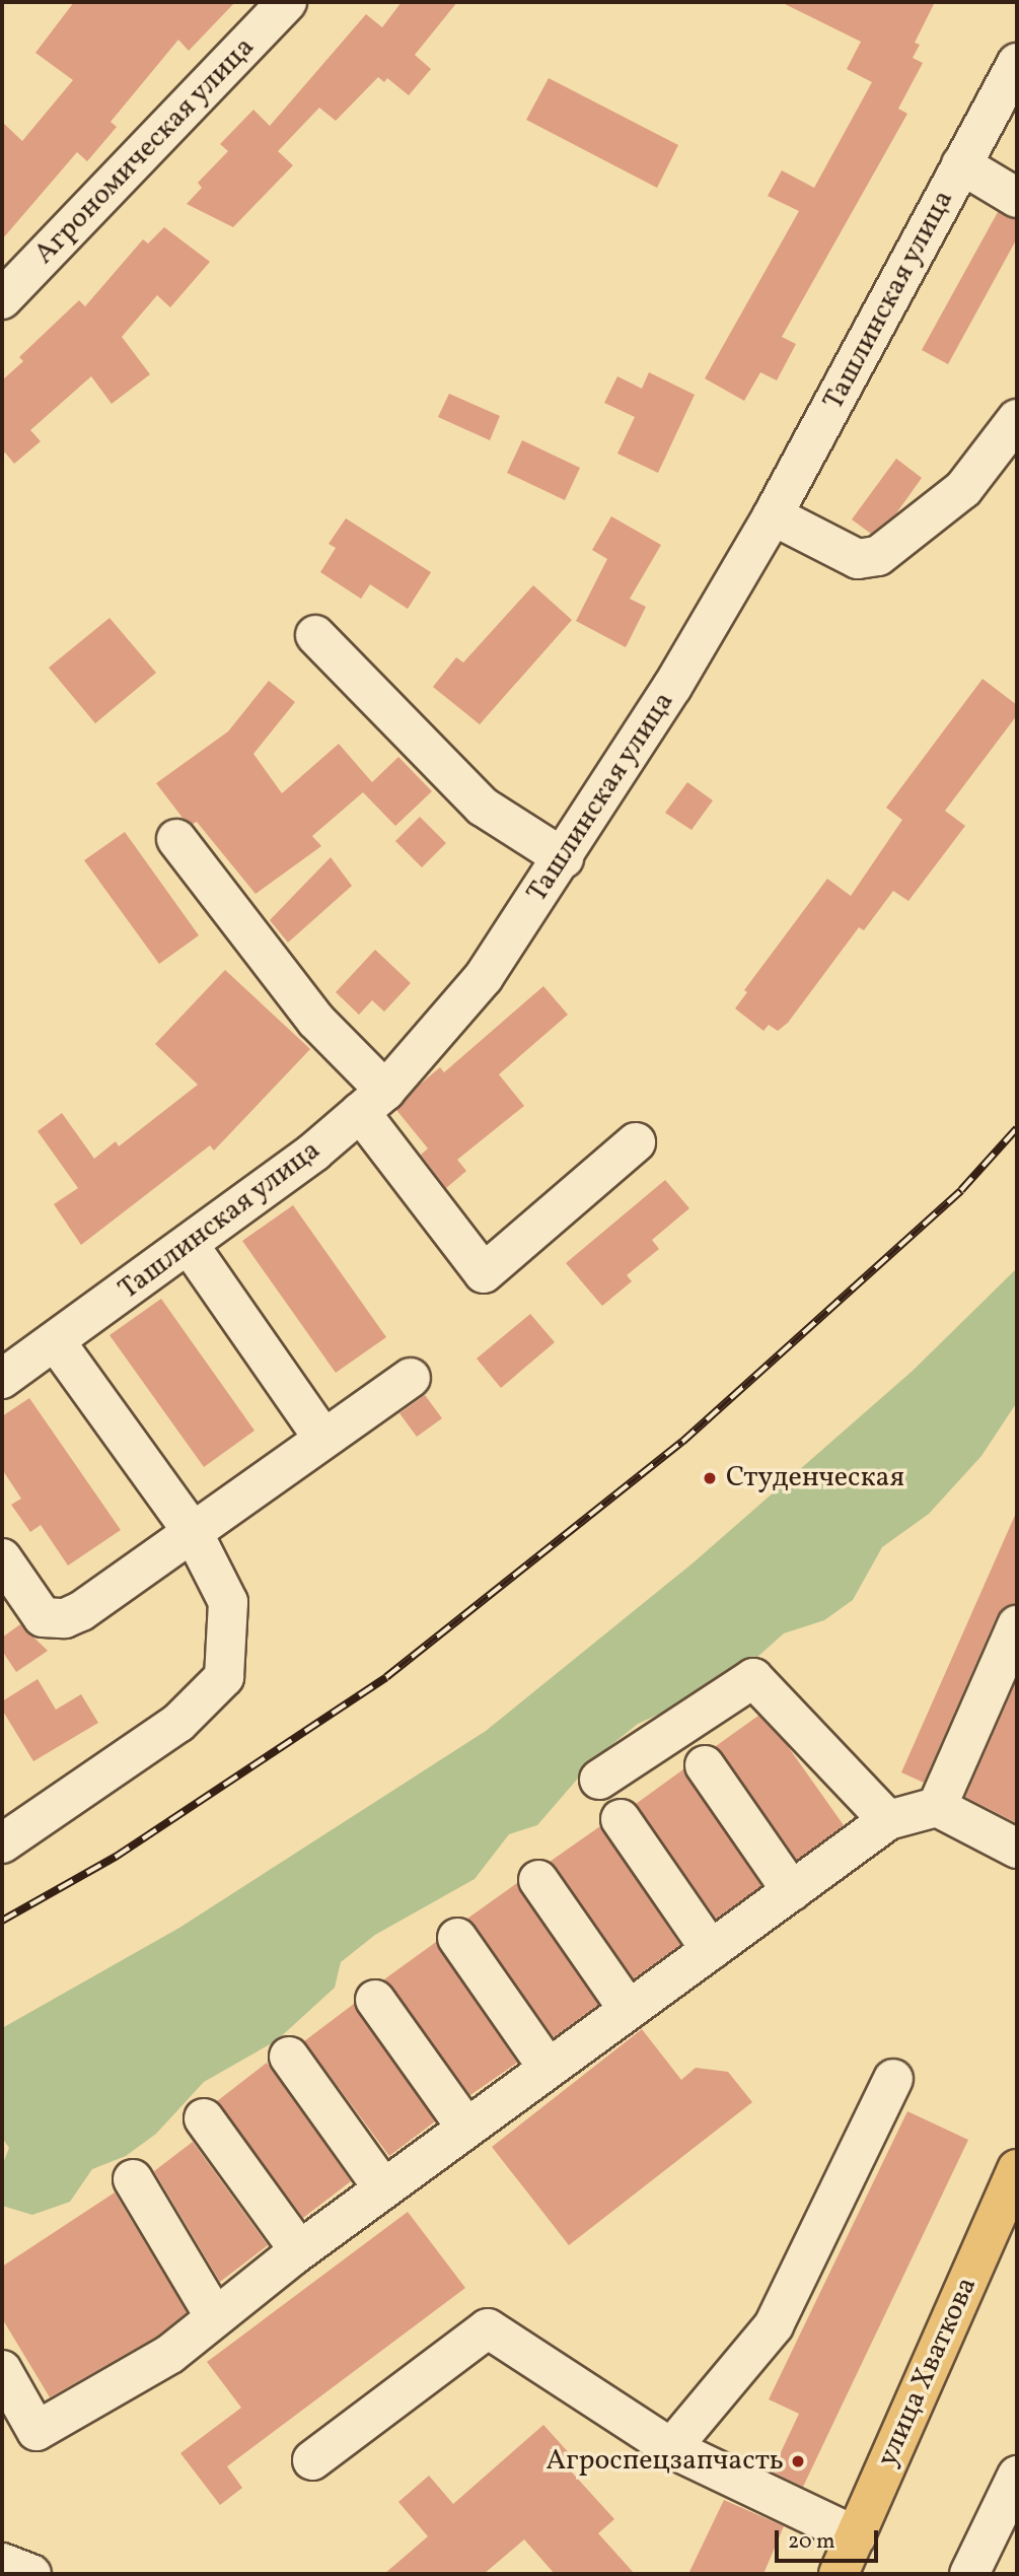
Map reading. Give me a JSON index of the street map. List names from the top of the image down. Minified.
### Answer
{"streets":{"main road":["улица Хваткова"],"street":["Агрономическая улица","Ташлинская улица"]},"places":["Студенческая","Агроспецзапчасть"],"scale_bar":"20 m"}
